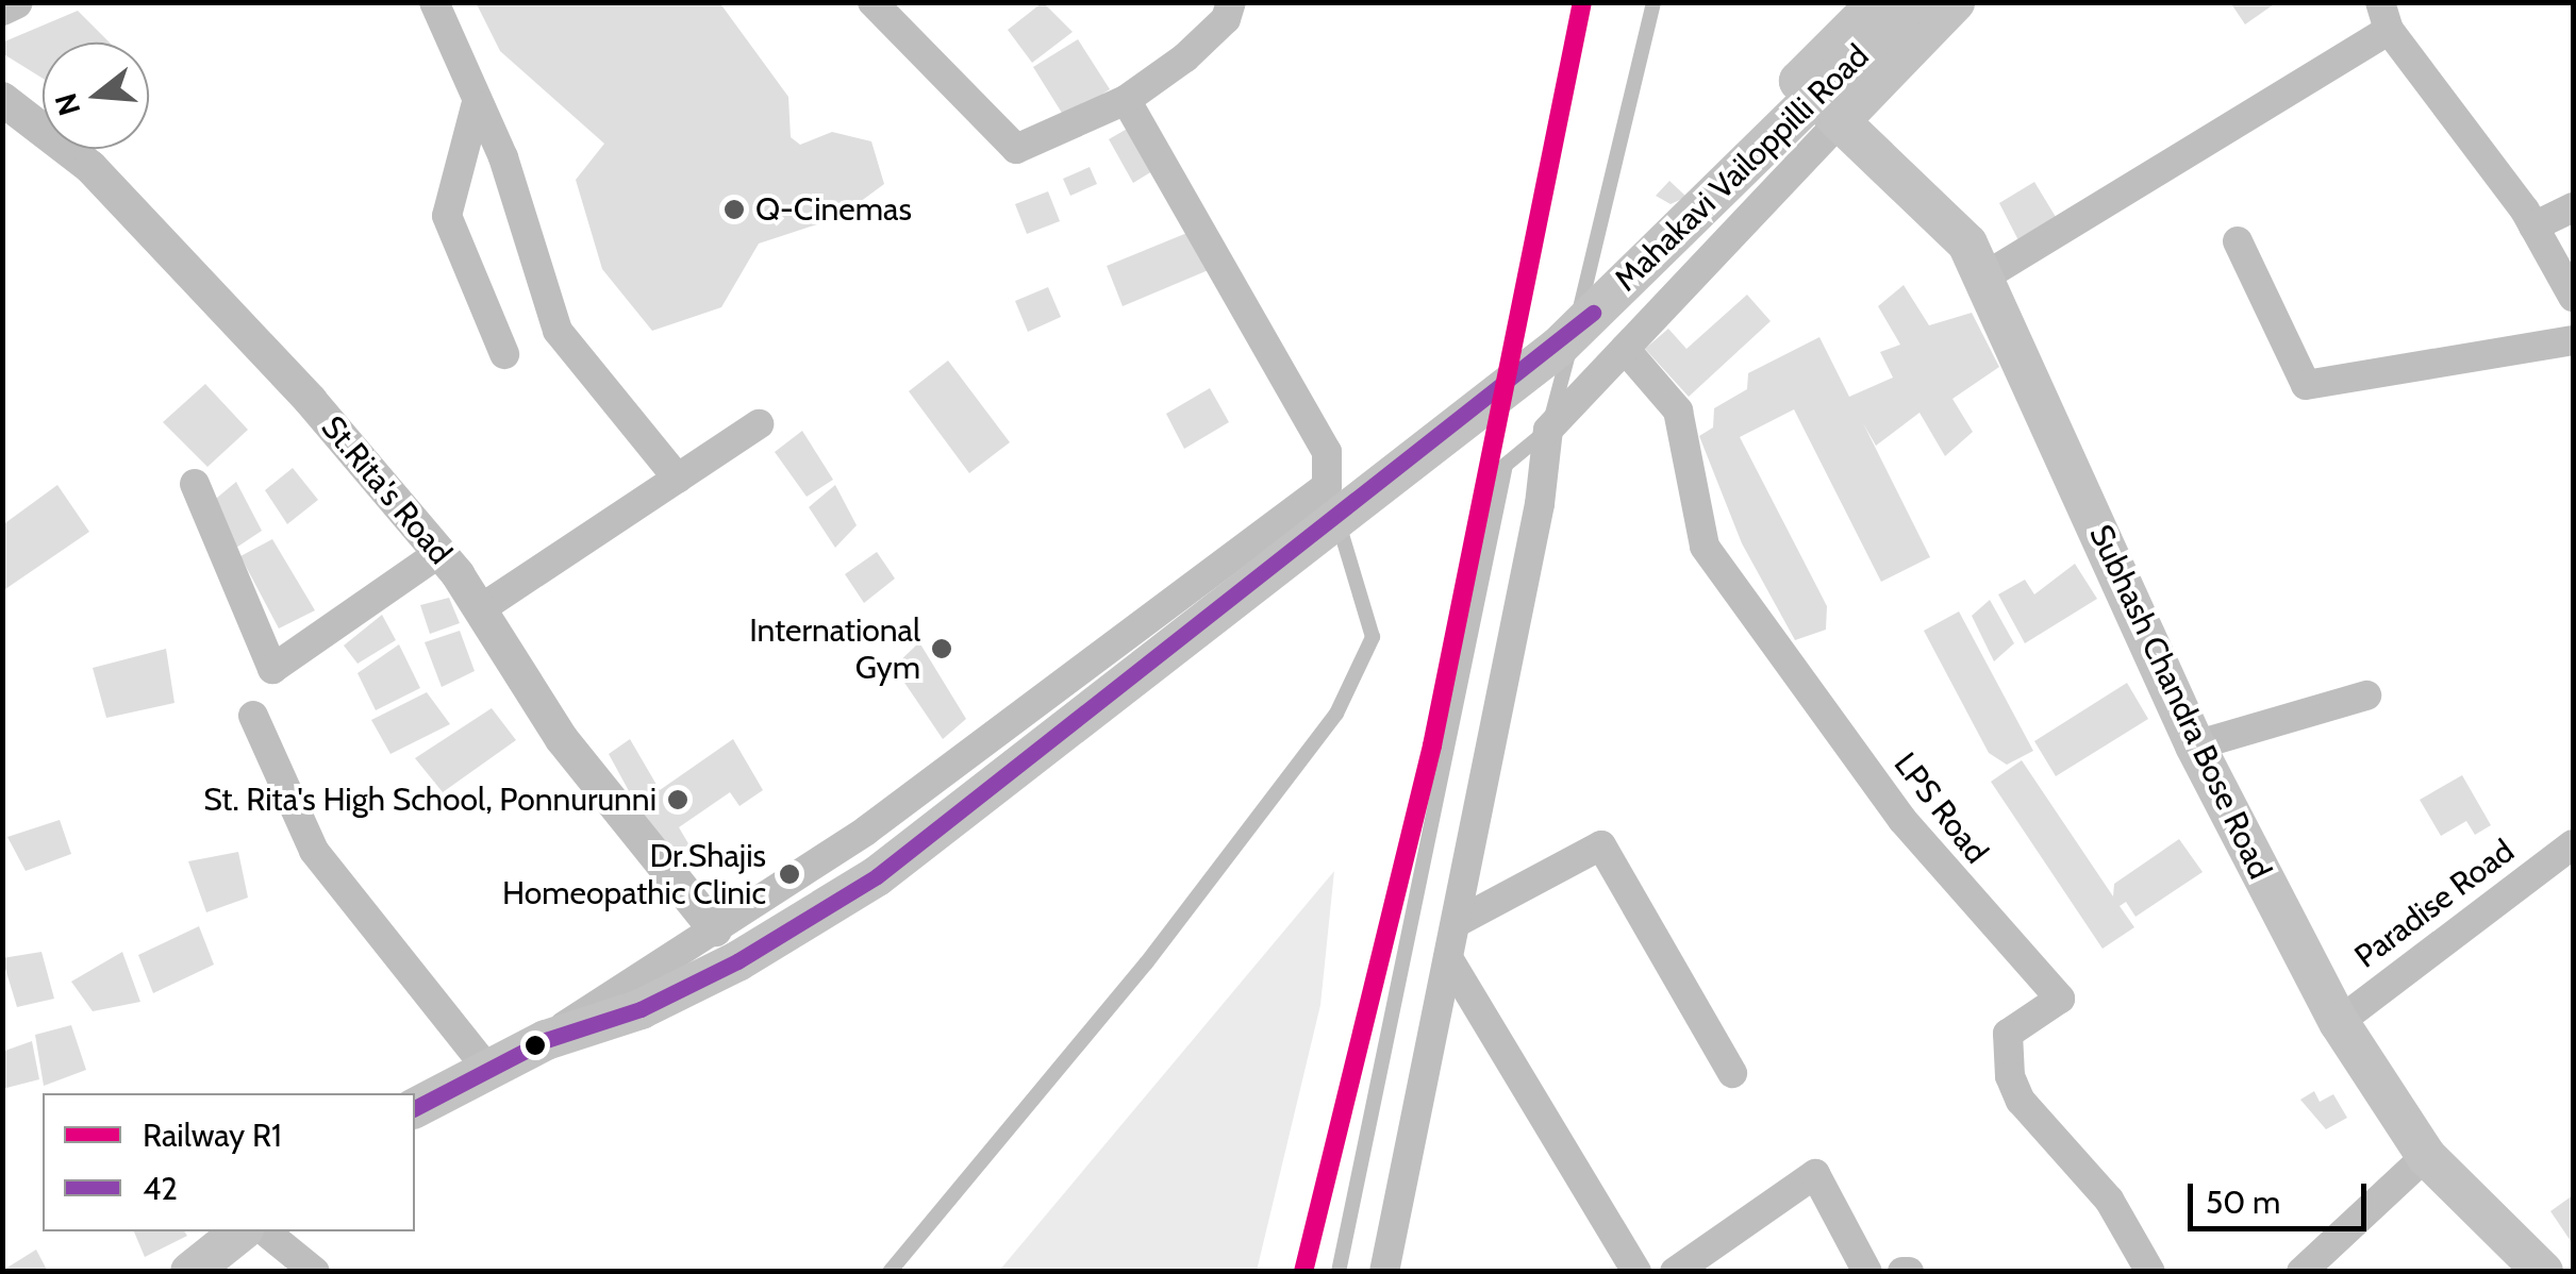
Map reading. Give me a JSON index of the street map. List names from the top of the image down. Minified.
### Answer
{"streets":{"main road":["Mahakavi Vailoppilli Road","Subhash Chandra Bose Road"],"street":["St.Rita's Road","LPS Road","Paradise Road"]},"crossings":[["Subhash Chandra Bose Road","Paradise Road"]],"places":["Q-Cinemas","International Gym","St. Rita's High School, Ponnurunni","Dr.Shajis Homeopathic Clinic"],"lines":["rail line R1","transit line 42"],"legend":["Railway R1","42"],"scale_bar":"50 m","north":"left"}
